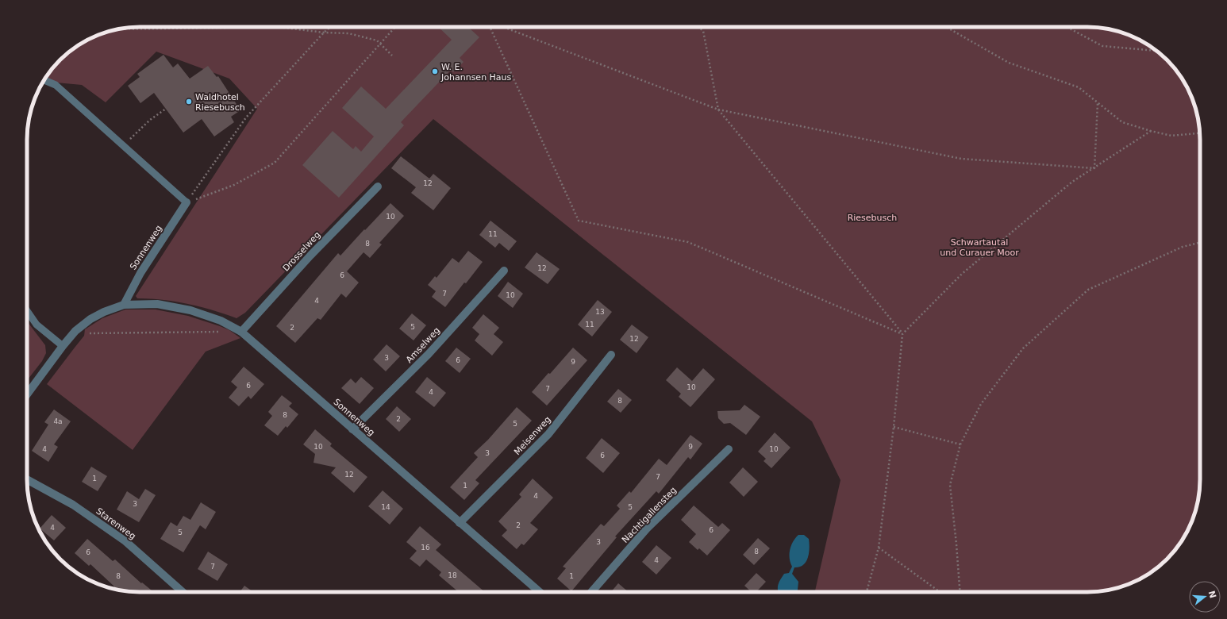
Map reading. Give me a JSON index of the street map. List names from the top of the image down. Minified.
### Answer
{"streets":{"street":["Sonnenweg","Drosselweg","Amselweg","Meisenweg","Nachtigallensteg","Starenweg"]},"crossings":[["Sonnenweg","Drosselweg"],["Sonnenweg","Amselweg"],["Sonnenweg","Meisenweg"]],"parks":["Riesebusch","Schwartautal und Curauer Moor"],"places":["W. E. Johannsen Haus","Waldhotel Riesebusch"],"house_numbers":["12","10","11","8","12","6","7","10","4","13","11","5","2","12","3","6","9","6","10","7","4","8","8","2","4a","5","10","9","4","10","3","6","12","7","1","1","4","3","14","5","2","4","6","5","3","16","8","6","4","7","18","8","1"],"north":"right"}
